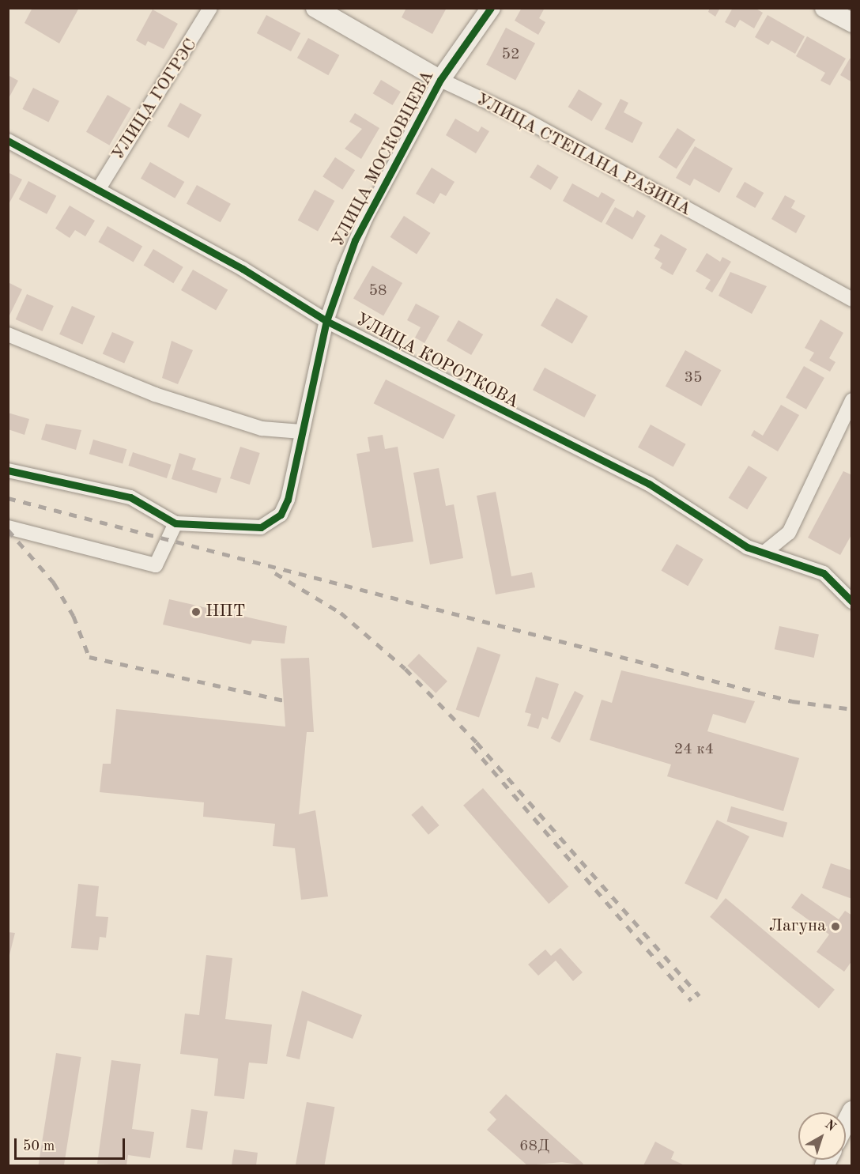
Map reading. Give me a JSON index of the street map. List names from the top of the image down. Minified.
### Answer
{"streets":{"street":["УЛИЦА ГОГРЭС","УЛИЦА СТЕПАНА РАЗИНА","УЛИЦА МОСКОВЦЕВА","УЛИЦА КОРОТКОВА"]},"crossings":[["УЛИЦА ГОГРЭС","УЛИЦА КОРОТКОВА"],["УЛИЦА СТЕПАНА РАЗИНА","УЛИЦА МОСКОВЦЕВА"],["УЛИЦА МОСКОВЦЕВА","УЛИЦА КОРОТКОВА"]],"places":["НПТ","Лагуна"],"house_numbers":["52","58","35","24 к4","68Д"],"scale_bar":"50 m","north":"top right"}
